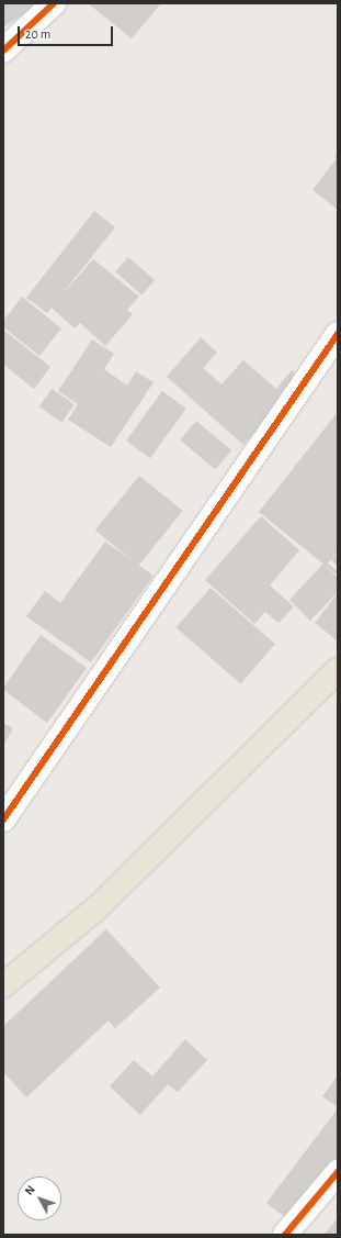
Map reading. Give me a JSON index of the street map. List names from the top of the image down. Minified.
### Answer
{"scale_bar":"20 m","north":"top left"}
